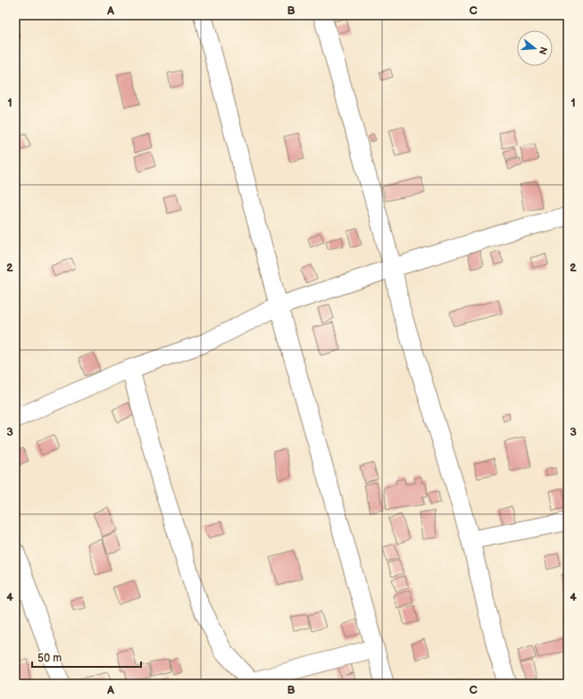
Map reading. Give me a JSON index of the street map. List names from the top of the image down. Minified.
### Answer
{"scale_bar":"50 m","north":"right","grid":{"columns":["A","B","C"],"rows":["1","2","3","4"]}}
